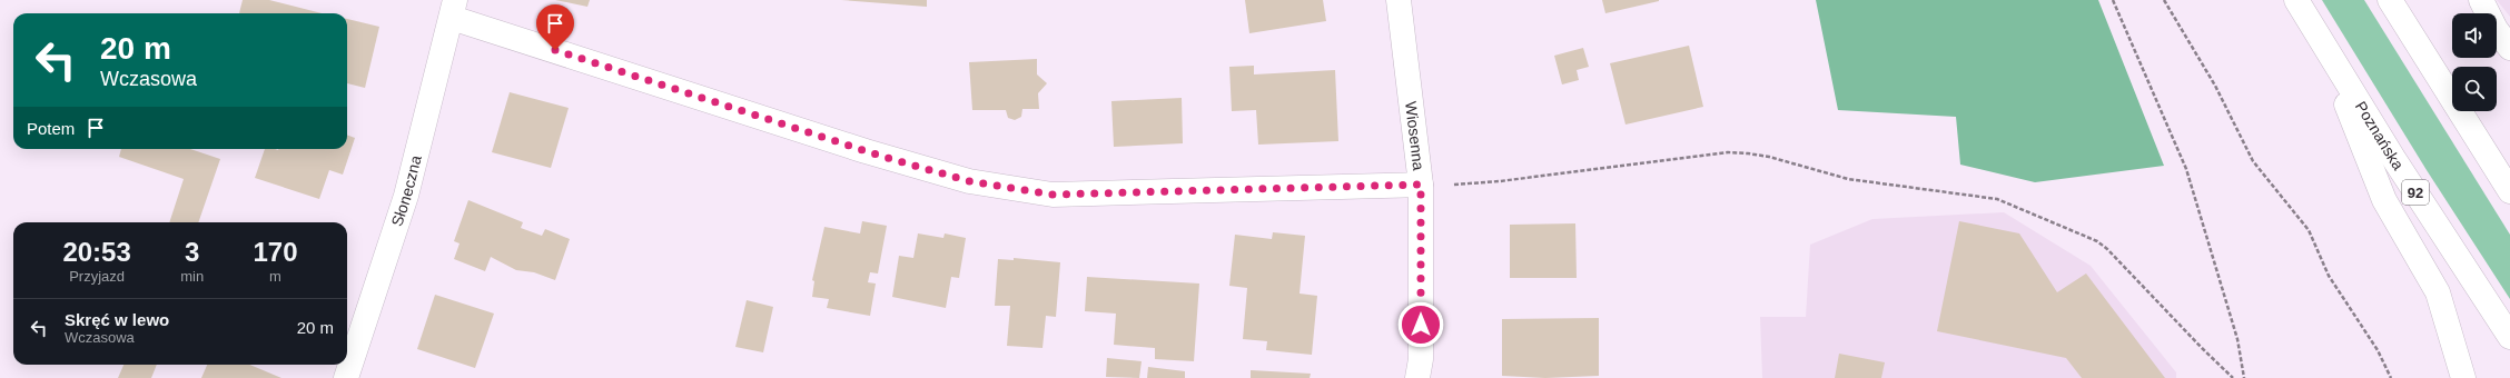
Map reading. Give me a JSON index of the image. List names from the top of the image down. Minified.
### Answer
{"streets":{"street":["Wiosenna","Poznańska","Słoneczna","92"]},"page":{"turn":["20 m","Wczasowa"],"then":"Potem","eta":["20:53","Przyjazd","3","min","170","m"],"list":[{"name":"Skręć w lewo","note":"Wczasowa","value":"20 m"}]}}
